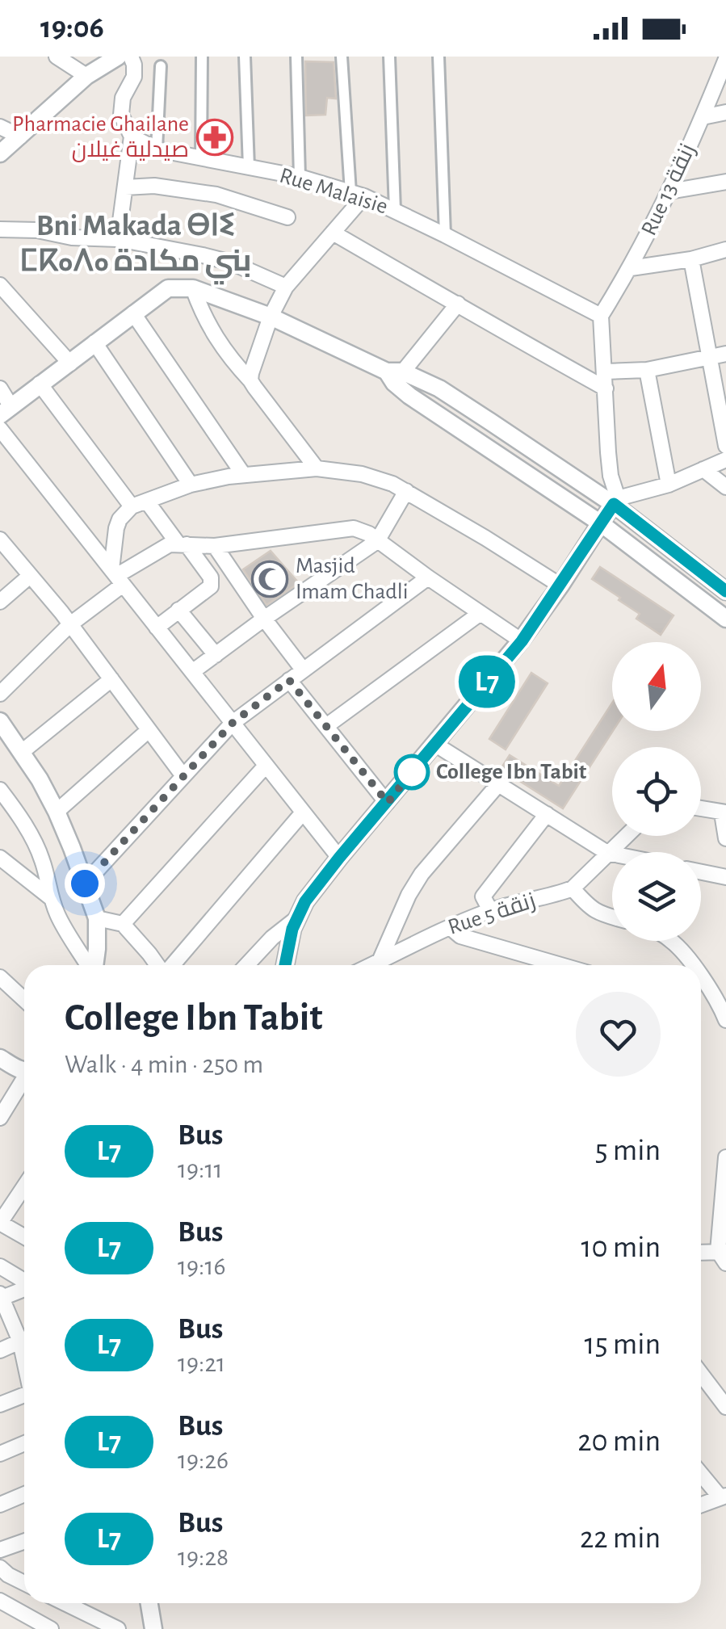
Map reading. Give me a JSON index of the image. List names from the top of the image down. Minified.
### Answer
{"streets":{"street":["Rue 13 زنقة","Rue Malaisie","Rue 5 زنقة"]},"crossings":[["Rue 13 زنقة","Rue Malaisie"]],"districts":["Bni Makada ⴱⵏⵉ ⵎⴽⴰⴷⴰ بني مكادة"],"places":{"pharmacy":["Pharmacie Ghailane صيدلية غيلان"],"mosque":["Masjid Imam Chadli"],"other":["College Ibn Tabit"]},"lines":["bus line L7"],"north":"top","page":{"status":"19:06","on_map":"L7","heading":["College Ibn Tabit","Walk · 4 min · 250 m"],"list":[{"mark":"L7","name":"Bus","note":"19:11","value":"5 min"},{"mark":"L7","name":"Bus","note":"19:16","value":"10 min"},{"mark":"L7","name":"Bus","note":"19:21","value":"15 min"},{"mark":"L7","name":"Bus","note":"19:26","value":"20 min"},{"mark":"L7","name":"Bus","note":"19:28","value":"22 min"}]}}
